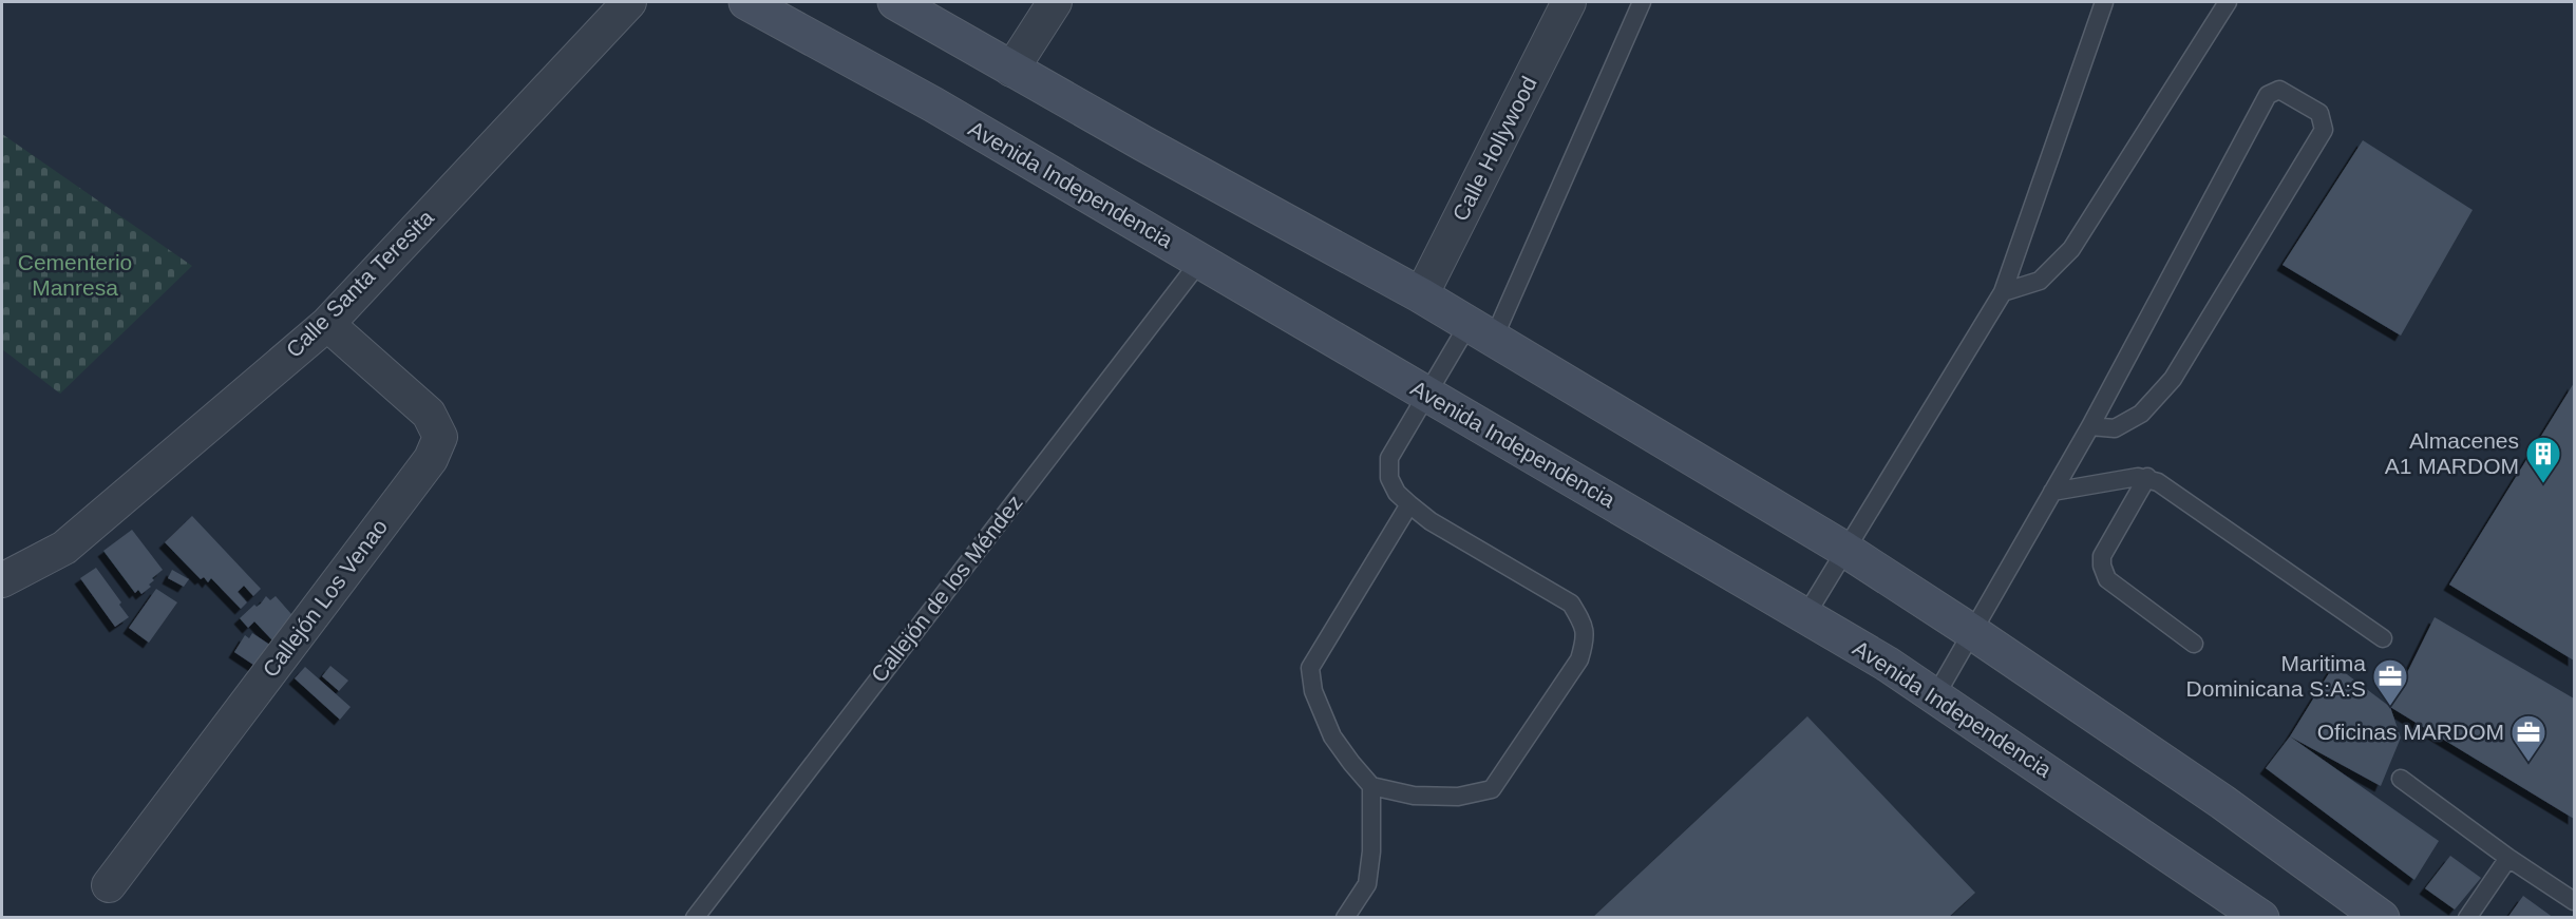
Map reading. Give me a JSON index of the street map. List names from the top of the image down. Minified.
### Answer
{"streets":{"street":["Calle Hollywood","Avenida Independencia","Calle Santa Teresita","Callejón Los Venao"],"lane":["Callejón de los Méndez"]},"crossings":[["Avenida Independencia","Callejón de los Méndez"],["Calle Santa Teresita","Callejón Los Venao"]],"parks":["Cementerio Manresa"],"places":{"building":["Almacenes A1 MARDOM"],"office":["Maritima Dominicana S:A:S","Oficinas MARDOM"]}}
